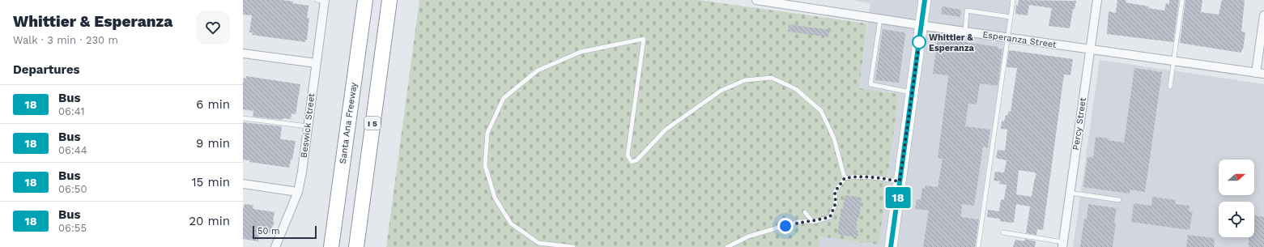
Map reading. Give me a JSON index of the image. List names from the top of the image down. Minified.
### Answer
{"streets":{"highway":["Santa Ana Freeway","I 5"],"street":["Esperanza Street","Percy Street","Beswick Street"]},"crossings":[["Esperanza Street","Percy Street"]],"places":["Whittier & Esperanza"],"lines":["bus line 18"],"scale_bar":"50 m","north":"right","page":{"heading":[["Whittier & Esperanza","Walk · 3 min · 230 m"],"Departures"],"on_map":"18","list":[{"mark":"18","name":"Bus","note":"06:41","value":"6 min"},{"mark":"18","name":"Bus","note":"06:44","value":"9 min"},{"mark":"18","name":"Bus","note":"06:50","value":"15 min"},{"mark":"18","name":"Bus","note":"06:55","value":"20 min"}],"scale":"50 m"}}
